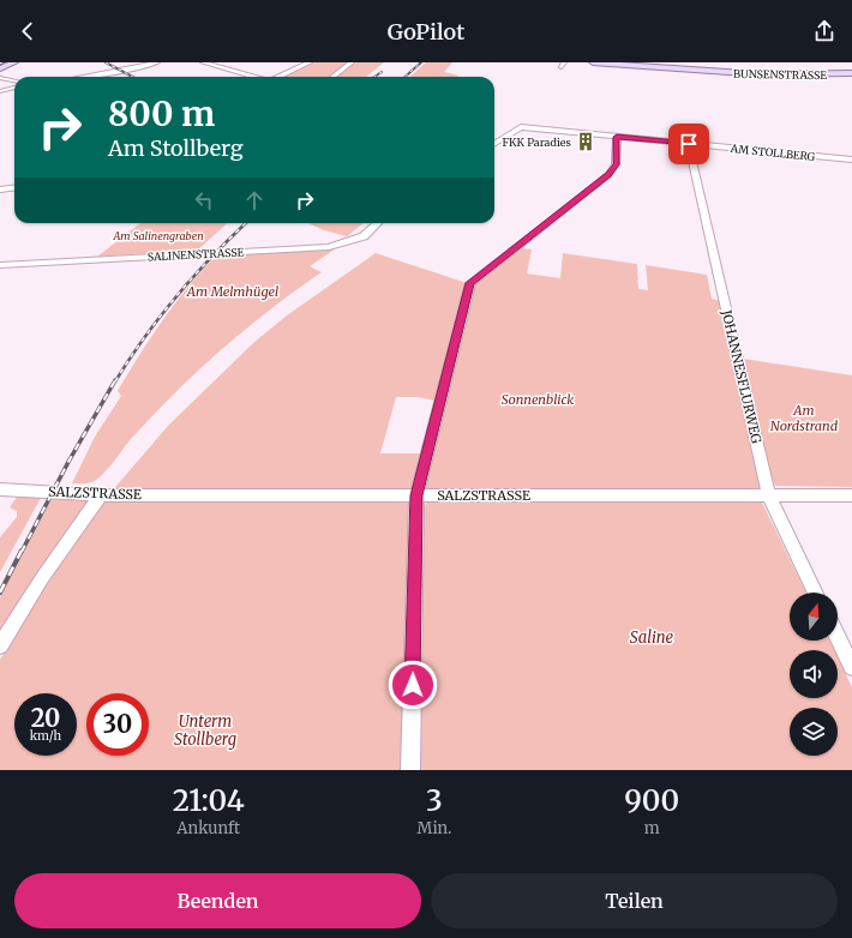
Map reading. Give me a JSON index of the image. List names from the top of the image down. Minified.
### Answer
{"streets":{"main road":["BUNSENSTRASSE"],"street":["AM STOLLBERG","SALINENSTRASSE","JOHANNESFLURWEG","SALZSTRASSE"]},"crossings":[["AM STOLLBERG","JOHANNESFLURWEG"],["JOHANNESFLURWEG","SALZSTRASSE"]],"parks":["Am Salinengraben","Am Melmhügel","Sonnenblick","Am Nordstrand","Saline","Unterm Stollberg"],"places":{"building":["FKK Paradies"]},"north":"top","page":{"header":"GoPilot","turn":["800 m","Am Stollberg"],"speed":"20 km/h","limit":"30","eta":["21:04","Ankunft","3","Min.","900","m"],"buttons":["Beenden","Teilen"]}}
